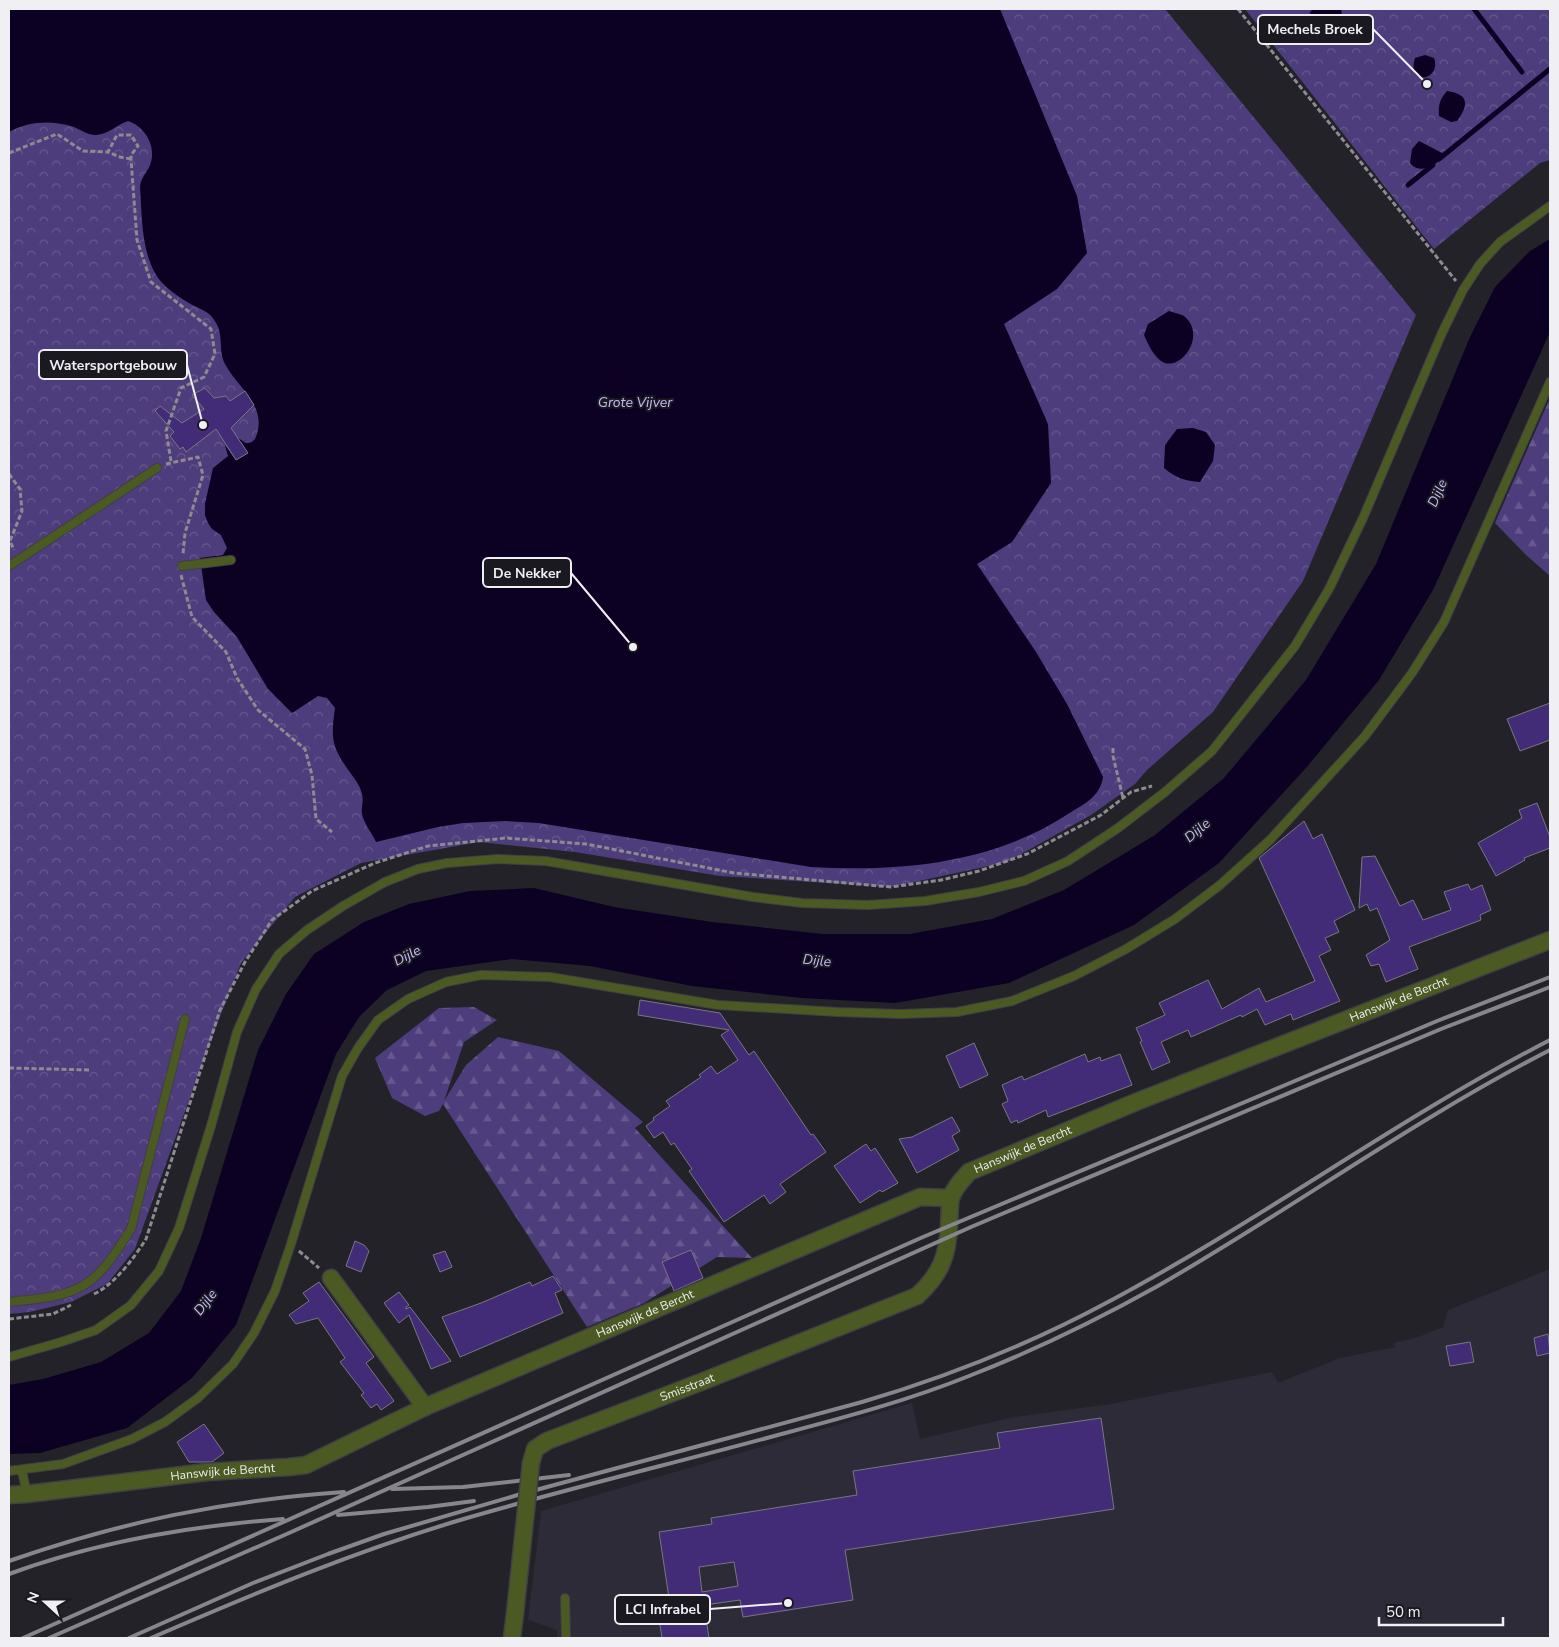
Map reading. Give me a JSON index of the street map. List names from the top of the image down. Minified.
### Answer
{"streets":{"street":["Hanswijk de Bercht","Smisstraat"]},"crossings":[["Hanswijk de Bercht","Smisstraat"]],"water":["Grote Vijver","Dijle"],"places":["Mechels Broek","Watersportgebouw","De Nekker","LCI Infrabel"],"scale_bar":"50 m","north":"left"}
